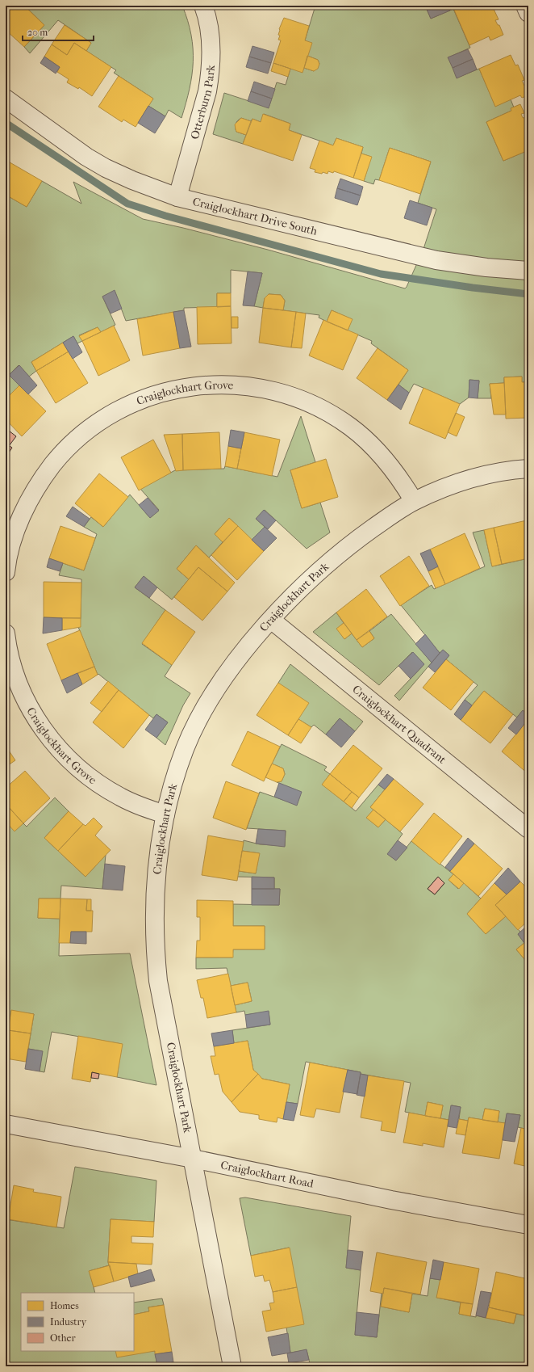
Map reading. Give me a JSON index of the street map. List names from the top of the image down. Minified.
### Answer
{"streets":{"street":["Otterburn Park","Craiglockhart Drive South","Craiglockhart Grove","Craiglockhart Park","Craiglockhart Quadrant","Craiglockhart Road"]},"crossings":[["Otterburn Park","Craiglockhart Drive South"],["Craiglockhart Grove","Craiglockhart Park"],["Craiglockhart Park","Craiglockhart Quadrant"],["Craiglockhart Park","Craiglockhart Road"]],"legend":["Homes","Industry","Other"],"scale_bar":"20 m"}
